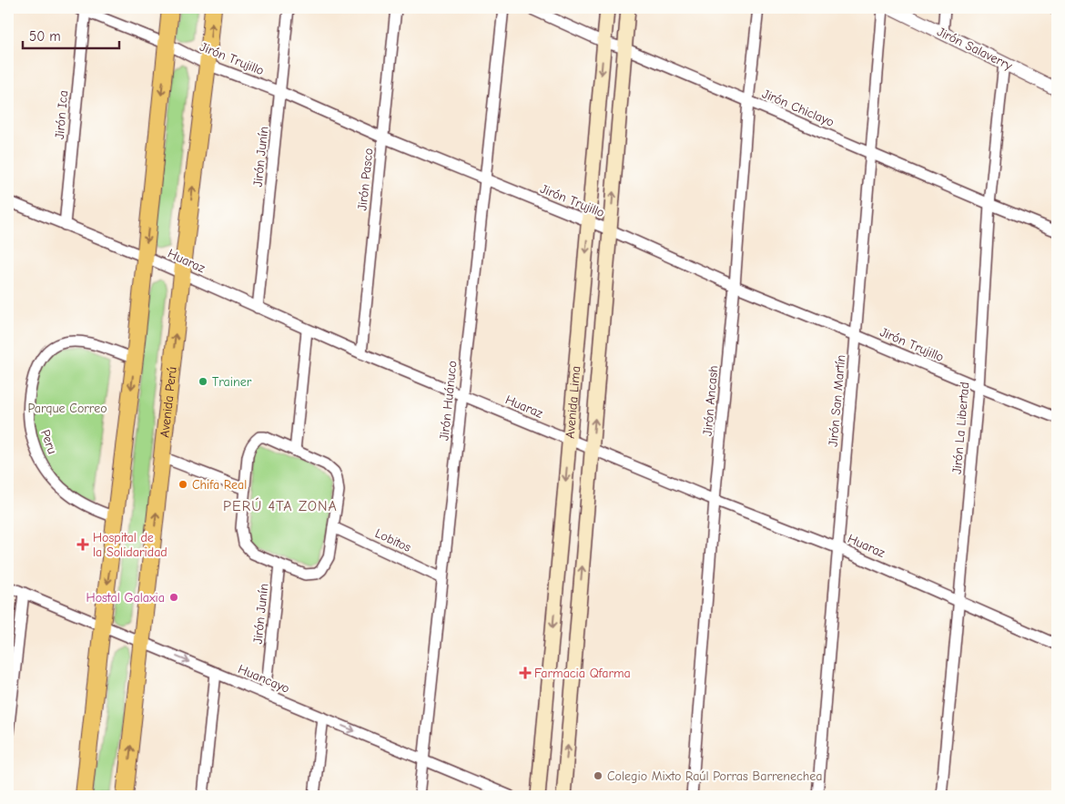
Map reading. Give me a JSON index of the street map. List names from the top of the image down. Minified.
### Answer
{"streets":{"main road":["Avenida Perú","Avenida Lima"],"street":["Jirón Salaverry","Jirón Trujillo","Jirón Chiclayo","Jirón Ica","Jirón Junín","Jirón Pasco","Huaraz","Jirón Huánuco","Jirón Ancash","Jirón San Martín","Jirón La Libertad","Peru","Lobitos","Huancayo"]},"crossings":[["Jirón Salaverry","Jirón La Libertad"],["Jirón Trujillo","Jirón Ica"],["Jirón Trujillo","Jirón Junín"],["Jirón Trujillo","Jirón Pasco"],["Jirón Trujillo","Jirón Huánuco"],["Jirón Trujillo","Jirón Ancash"],["Jirón Trujillo","Jirón San Martín"],["Jirón Trujillo","Avenida Perú"],["Jirón Trujillo","Avenida Lima"],["Jirón Trujillo","Jirón La Libertad"],["Jirón Chiclayo","Jirón Ancash"],["Jirón Chiclayo","Jirón San Martín"],["Jirón Chiclayo","Avenida Lima"],["Jirón Chiclayo","Jirón La Libertad"],["Jirón Ica","Huaraz"],["Jirón Junín","Huaraz"],["Jirón Junín","Lobitos"],["Jirón Junín","Huancayo"],["Jirón Pasco","Huaraz"],["Huaraz","Jirón Huánuco"],["Huaraz","Jirón Ancash"],["Huaraz","Jirón San Martín"],["Huaraz","Avenida Perú"],["Huaraz","Avenida Lima"],["Huaraz","Jirón La Libertad"],["Jirón Huánuco","Lobitos"],["Jirón Huánuco","Huancayo"],["Avenida Perú","Huancayo"]],"districts":["PERÚ 4TA ZONA"],"parks":["Parque Correo"],"places":{"other":["Trainer","Chifa Real","Hostal Galaxia","Colegio Mixto Raúl Porras Barrenechea"],"health":["Hospital de la Solidaridad","Farmacia Qfarma"]},"scale_bar":"50 m"}
